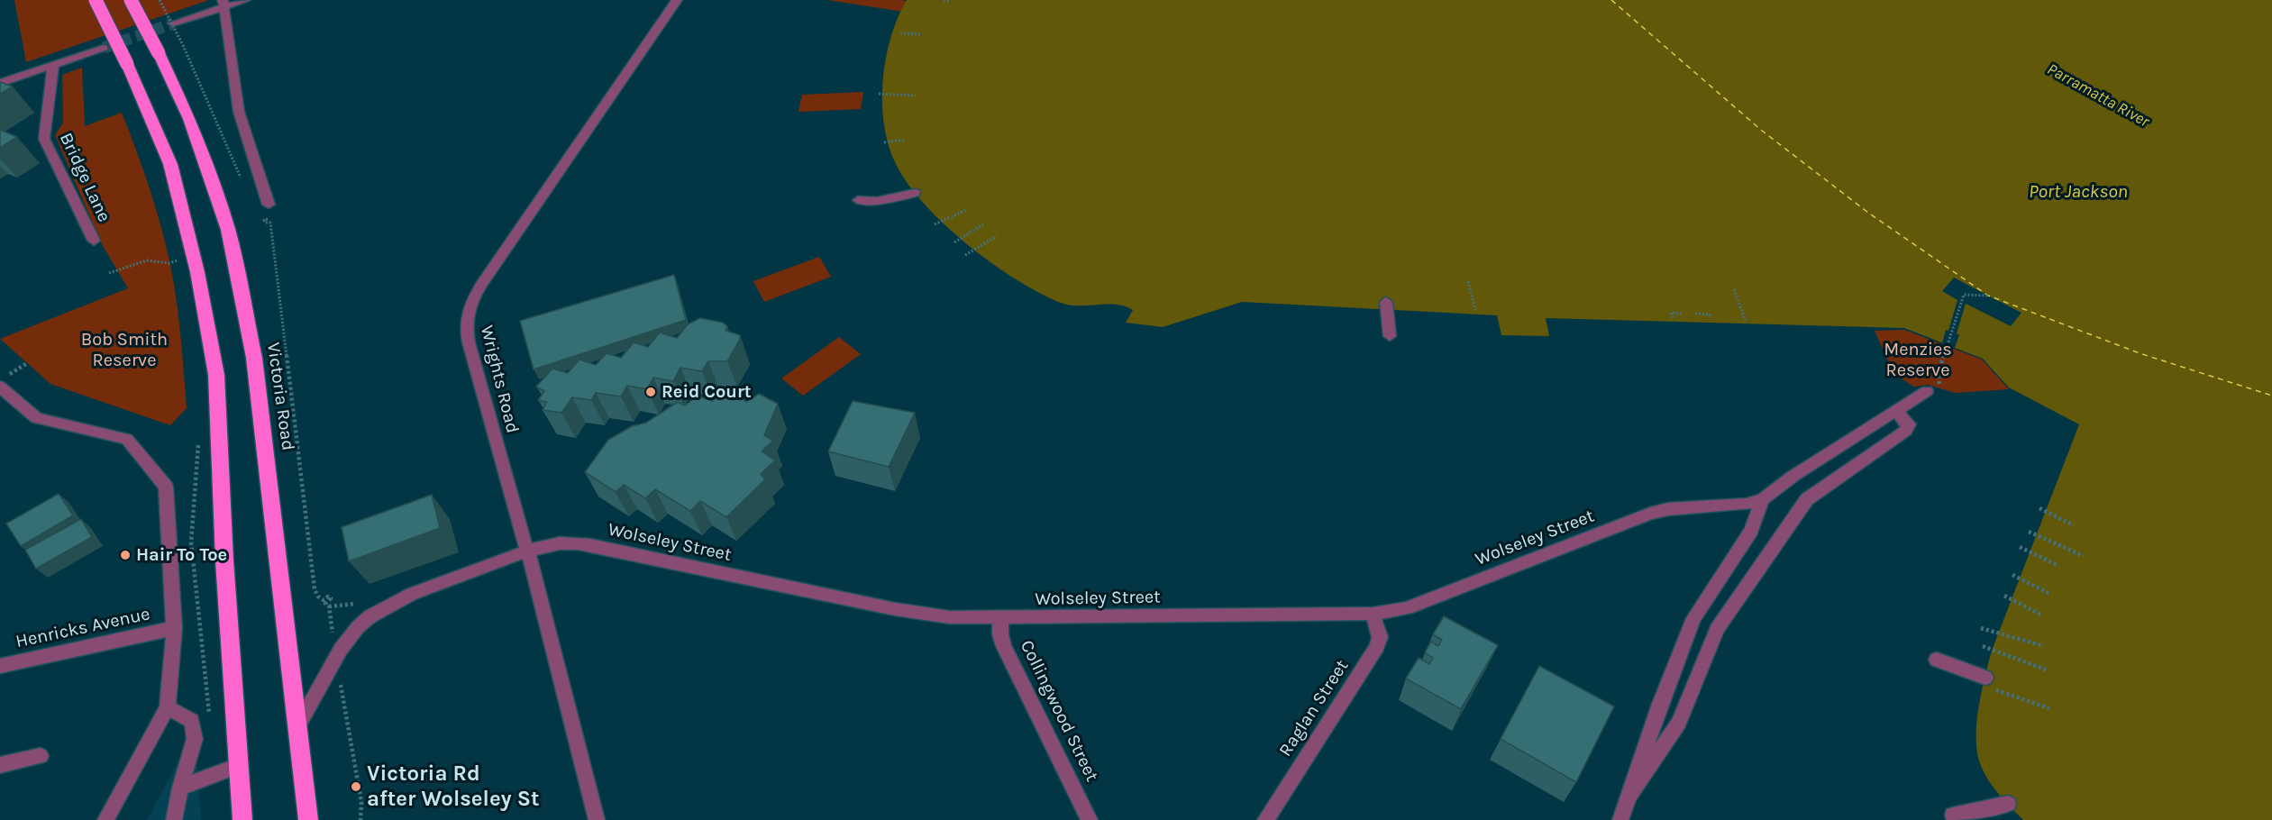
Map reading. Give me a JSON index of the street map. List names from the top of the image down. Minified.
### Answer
{"streets":{"highway":["Victoria Road"],"street":["Bridge Lane","Wrights Road","Wolseley Street","Henricks Avenue","Raglan Street","Collingwood Street"]},"crossings":[["Wrights Road","Wolseley Street"],["Victoria Road","Wolseley Street"],["Wolseley Street","Raglan Street"],["Wolseley Street","Collingwood Street"]],"water":["Parramatta River","Port Jackson"],"parks":["Bob Smith Reserve","Menzies Reserve"],"places":["Reid Court","Hair To Toe","Victoria Rd after Wolseley St"]}
